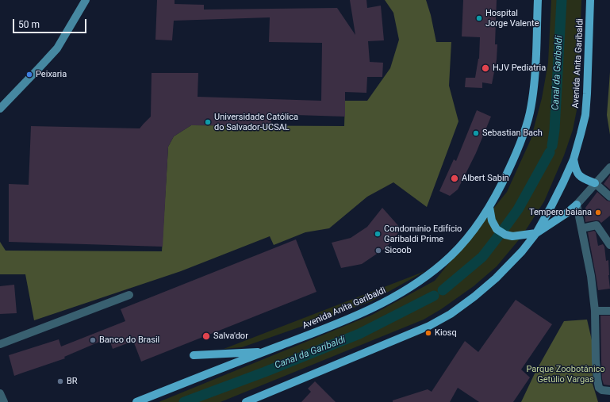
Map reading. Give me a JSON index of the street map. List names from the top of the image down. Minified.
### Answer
{"streets":{"main road":["Avenida Anita Garibaldi"]},"water":["Canal da Garibaldi"],"parks":["Parque Zoobotânico Getúlio Vargas"],"places":["Hospital Jorge Valente","HJV Pediatria","Peixaria","Universidade Católica do Salvador-UCSAL","Sebastian Bach","Albert Sabin","Tempero baiana","Condomínio Edifício Garibaldi Prime","Sicoob","Kiosq","Salva'dor","Banco do Brasil","BR"],"scale_bar":"50 m"}
